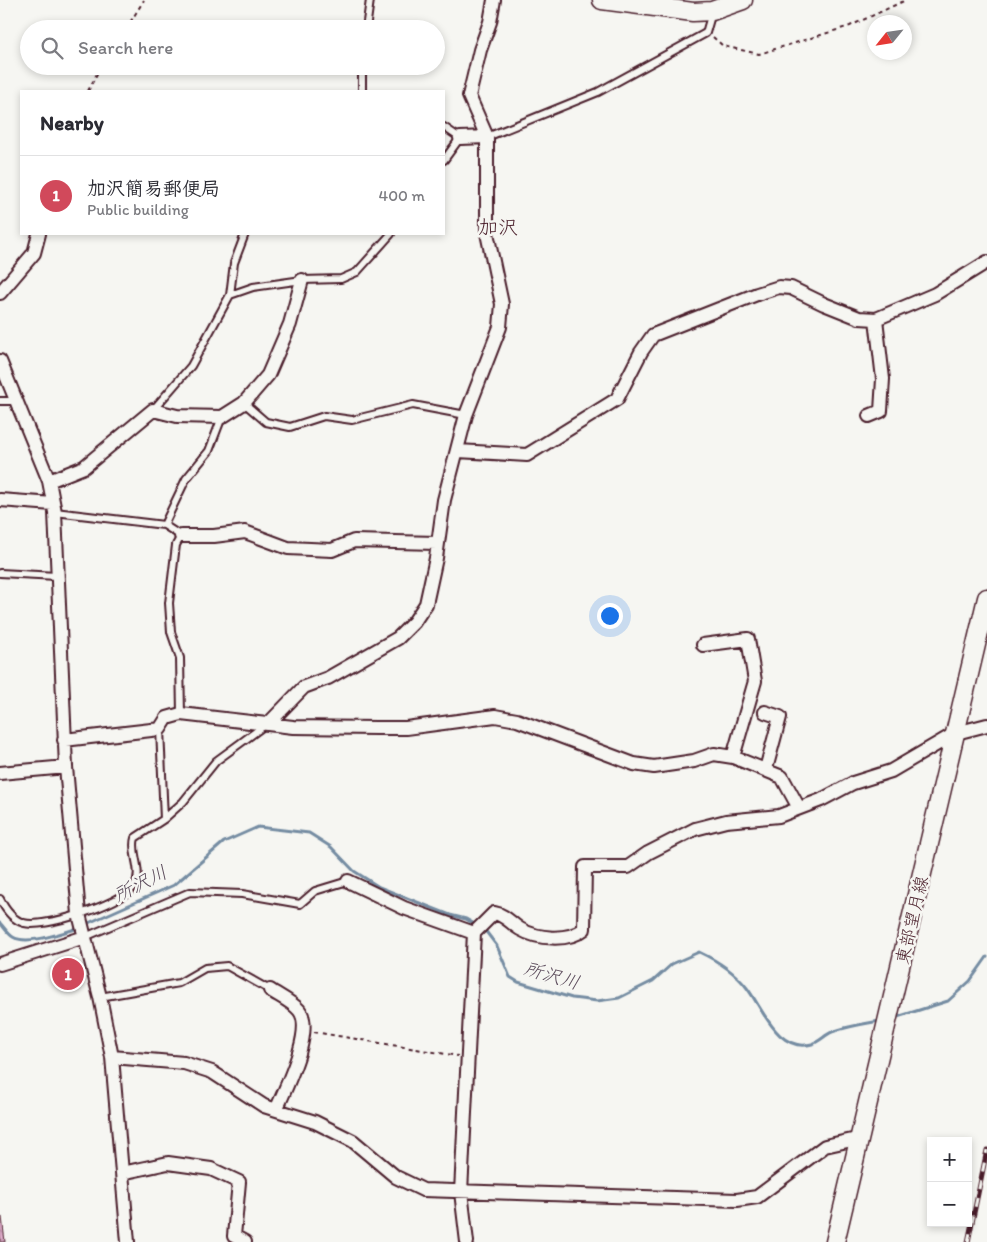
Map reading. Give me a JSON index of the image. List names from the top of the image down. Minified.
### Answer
{"streets":{"main road":["東部望月線"]},"districts":["加沢"],"water":["所沢川"],"north":"bottom left","page":{"search":"Search here","heading":"Nearby","list":[{"mark":"1","name":"加沢簡易郵便局","note":"Public building","value":"400 m"}],"pins":"1","map_buttons":["+","−"]}}
